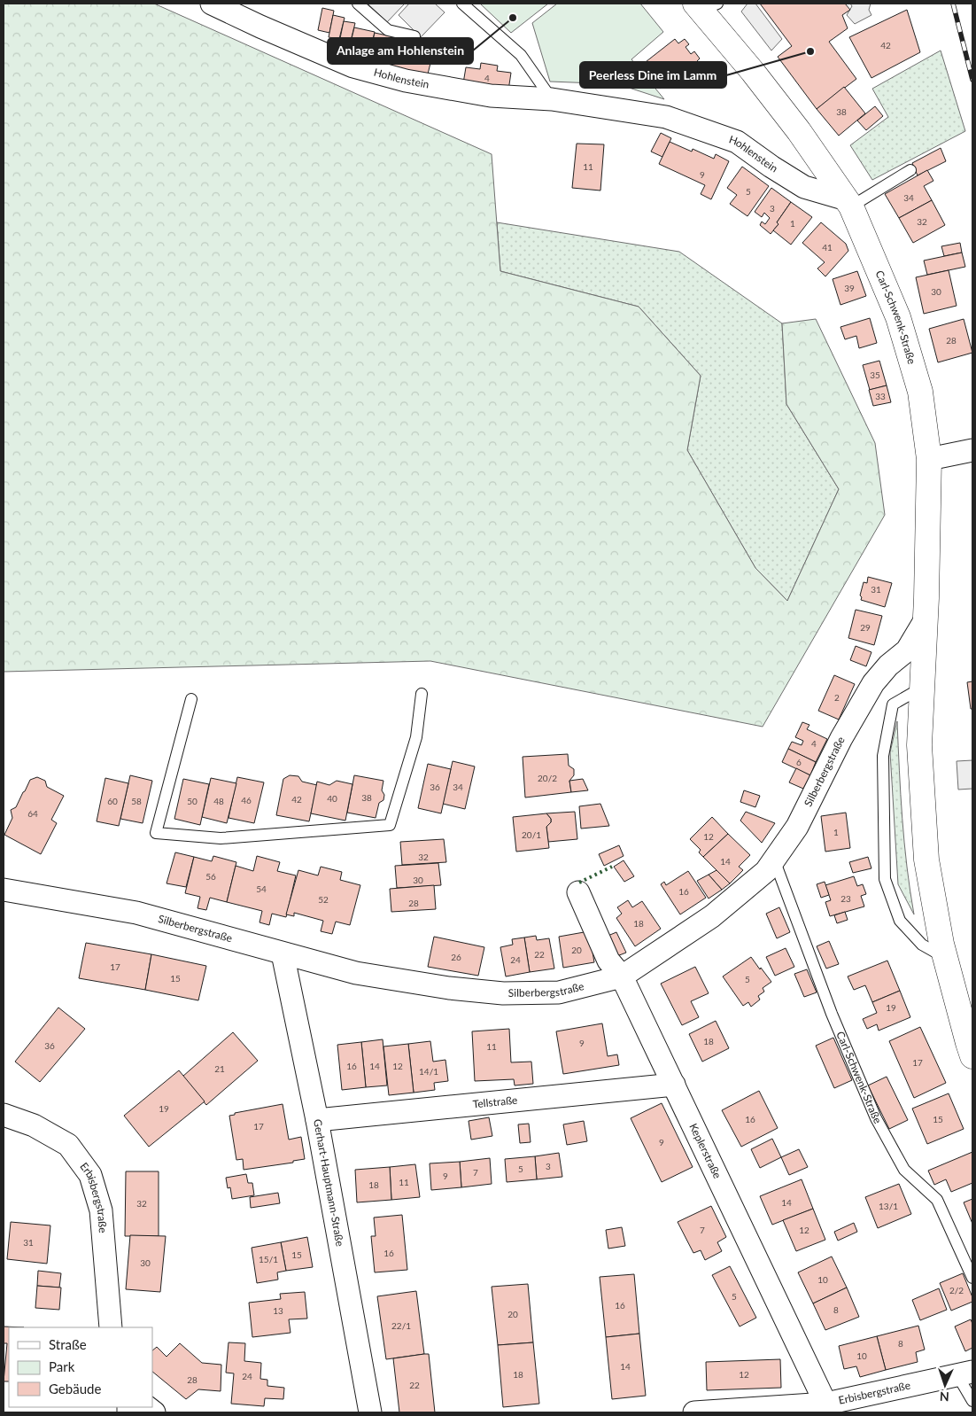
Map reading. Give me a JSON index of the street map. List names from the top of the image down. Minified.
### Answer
{"streets":{"main road":["Carl-Schwenk-Straße"],"street":["Hohlenstein","Silberbergstraße","Tellstraße","Keplerstraße","Gerhart-Hauptmann-Straße","Erbisbergstraße"]},"crossings":[["Hohlenstein","Carl-Schwenk-Straße"],["Carl-Schwenk-Straße","Silberbergstraße"],["Silberbergstraße","Keplerstraße"],["Silberbergstraße","Gerhart-Hauptmann-Straße"],["Tellstraße","Keplerstraße"],["Tellstraße","Gerhart-Hauptmann-Straße"],["Keplerstraße","Erbisbergstraße"]],"places":["Anlage am Hohlenstein","Peerless Dine im Lamm"],"house_numbers":["42","4","38","11","9","5","34","3","32","1","41","39","30","28","35","33","31","29","2","4","6","20/2","36","34","38","40","42","46","60","58","50","48","64","1","20/1","12","32","14","56","30","54","16","23","52","28","18","20","22","26","24","17","15","5","19","18","9","36","11","17","16","14","12","21","14/1","19","16","15","17","9","3","5","7","9","11","18","14","32","13/1","7","12","31","16","15","15/1","30","10","2/2","5","16","8","13","20","22/1","8","10","14","18","12","24","28","22"],"legend":["Straße","Park","Gebäude"],"north":"bottom"}
